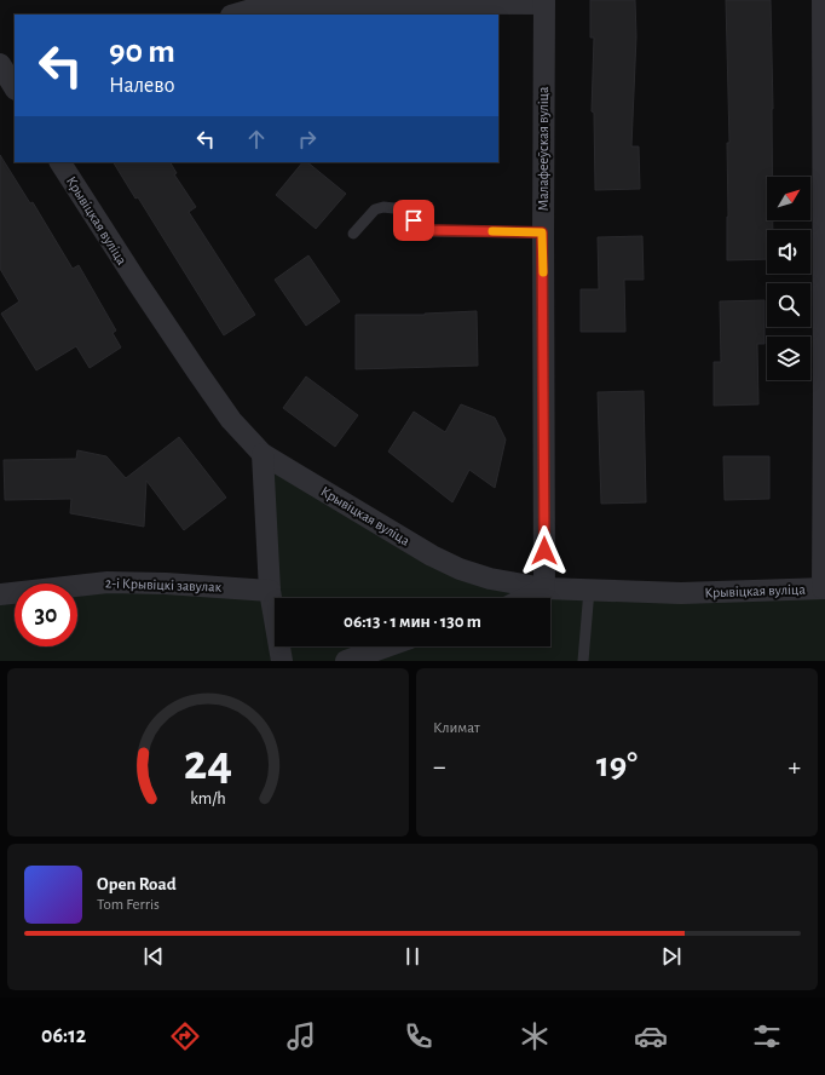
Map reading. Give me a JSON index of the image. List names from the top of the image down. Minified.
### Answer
{"streets":{"street":["Малафееўская вуліца","Крывіцкая вуліца","2-і Крывіцкі завулак"]},"crossings":[["Малафееўская вуліца","Крывіцкая вуліца"]],"north":"top right","page":{"turn":["90 m","Налево"],"limit":"30","trip":"06:13 · 1 мин · 130 m","tile":"Климат","heat":["−","19°","+"],"song":["Open Road","Tom Ferris"],"tabs":"06:12","gauge":["24","km/h"]}}
